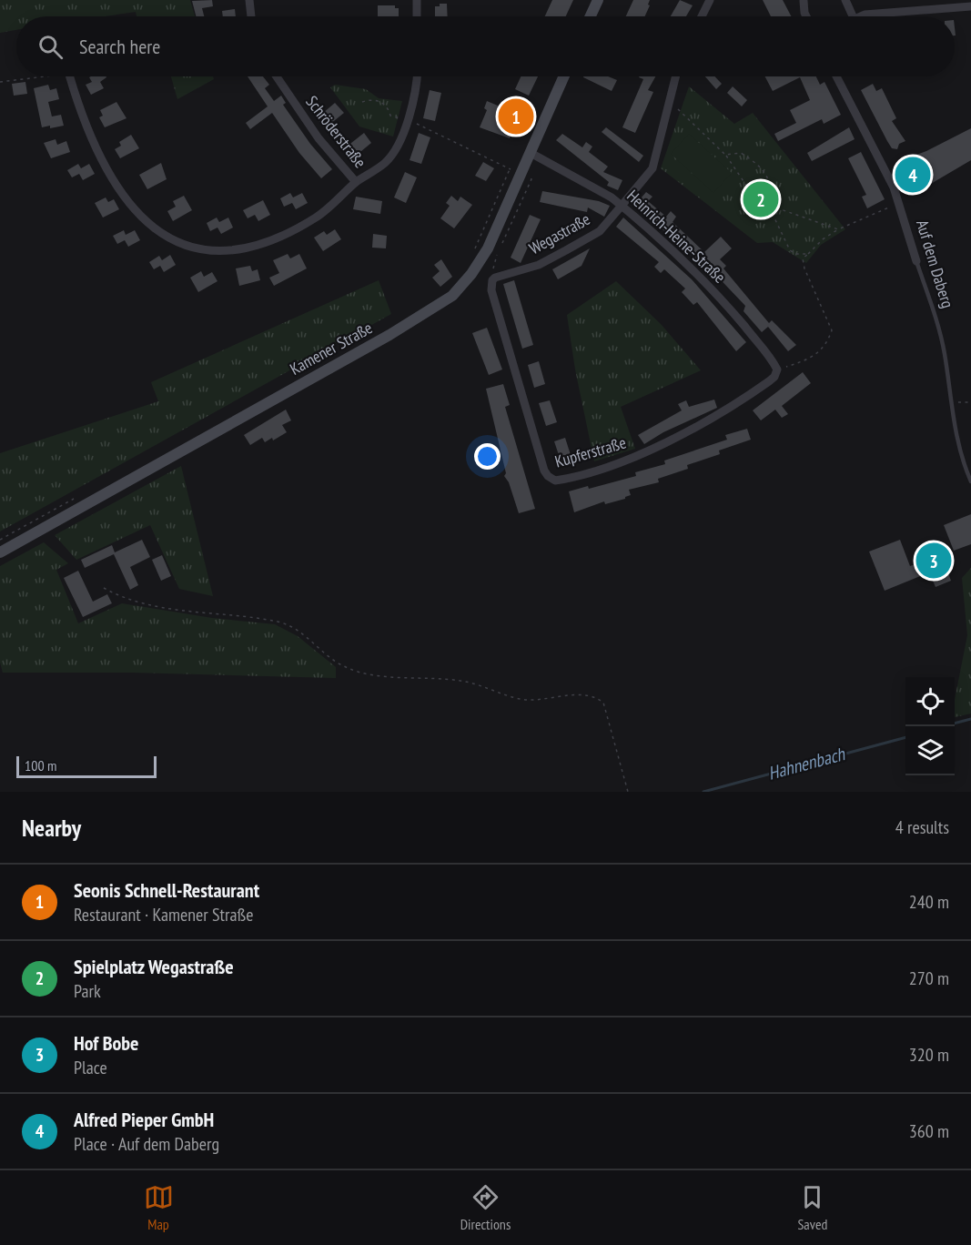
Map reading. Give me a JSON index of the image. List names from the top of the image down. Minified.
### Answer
{"streets":{"main road":["Kamener Straße"],"street":["Schröderstraße","Wegastraße","Heinrich-Heine-Straße","Auf dem Daberg","Kupferstraße"]},"crossings":[["Wegastraße","Heinrich-Heine-Straße"],["Wegastraße","Kupferstraße"],["Heinrich-Heine-Straße","Kamener Straße"],["Heinrich-Heine-Straße","Kupferstraße"]],"water":["Hahnenbach"],"scale_bar":"100 m","page":{"search":"Search here","pins":["1","4","2","3"],"scale":"100 m","heading":["Nearby","4 results"],"list":[{"mark":"1","name":"Seonis Schnell-Restaurant","note":"Restaurant · Kamener Straße","value":"240 m"},{"mark":"2","name":"Spielplatz Wegastraße","note":"Park","value":"270 m"},{"mark":"3","name":"Hof Bobe","note":"Place","value":"320 m"},{"mark":"4","name":"Alfred Pieper GmbH","note":"Place · Auf dem Daberg","value":"360 m"}],"nav":["Map","Directions","Saved"]}}
